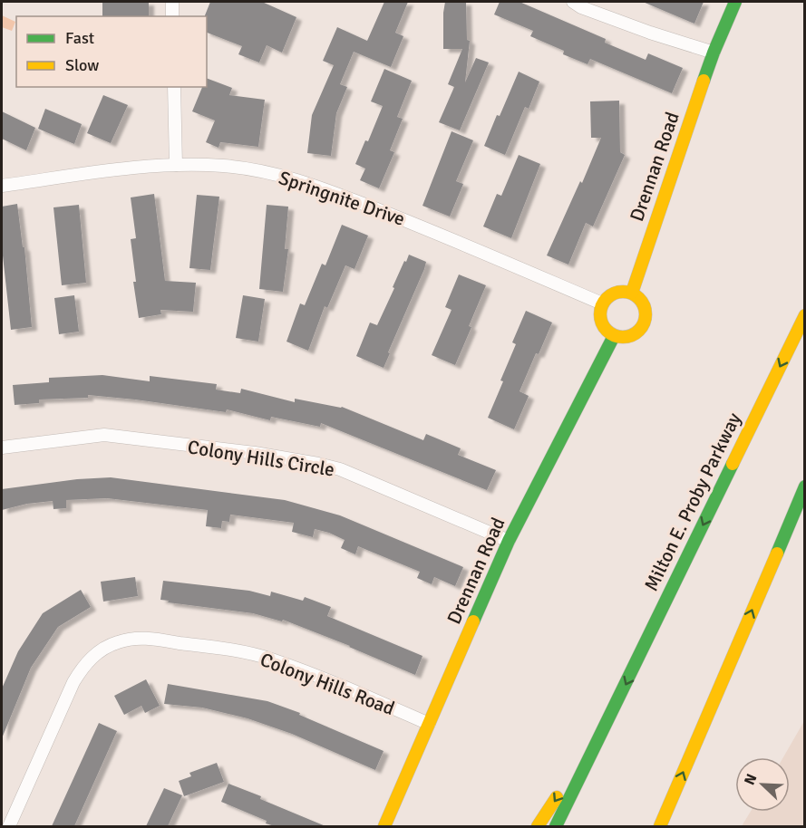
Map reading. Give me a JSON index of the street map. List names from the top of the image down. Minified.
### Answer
{"streets":{"main road":["Drennan Road","Milton E. Proby Parkway"],"street":["Springnite Drive","Colony Hills Circle","Colony Hills Road"]},"crossings":[["Drennan Road","Springnite Drive"],["Drennan Road","Colony Hills Circle"],["Drennan Road","Colony Hills Road"]],"legend":["Fast","Slow"],"north":"top left"}
